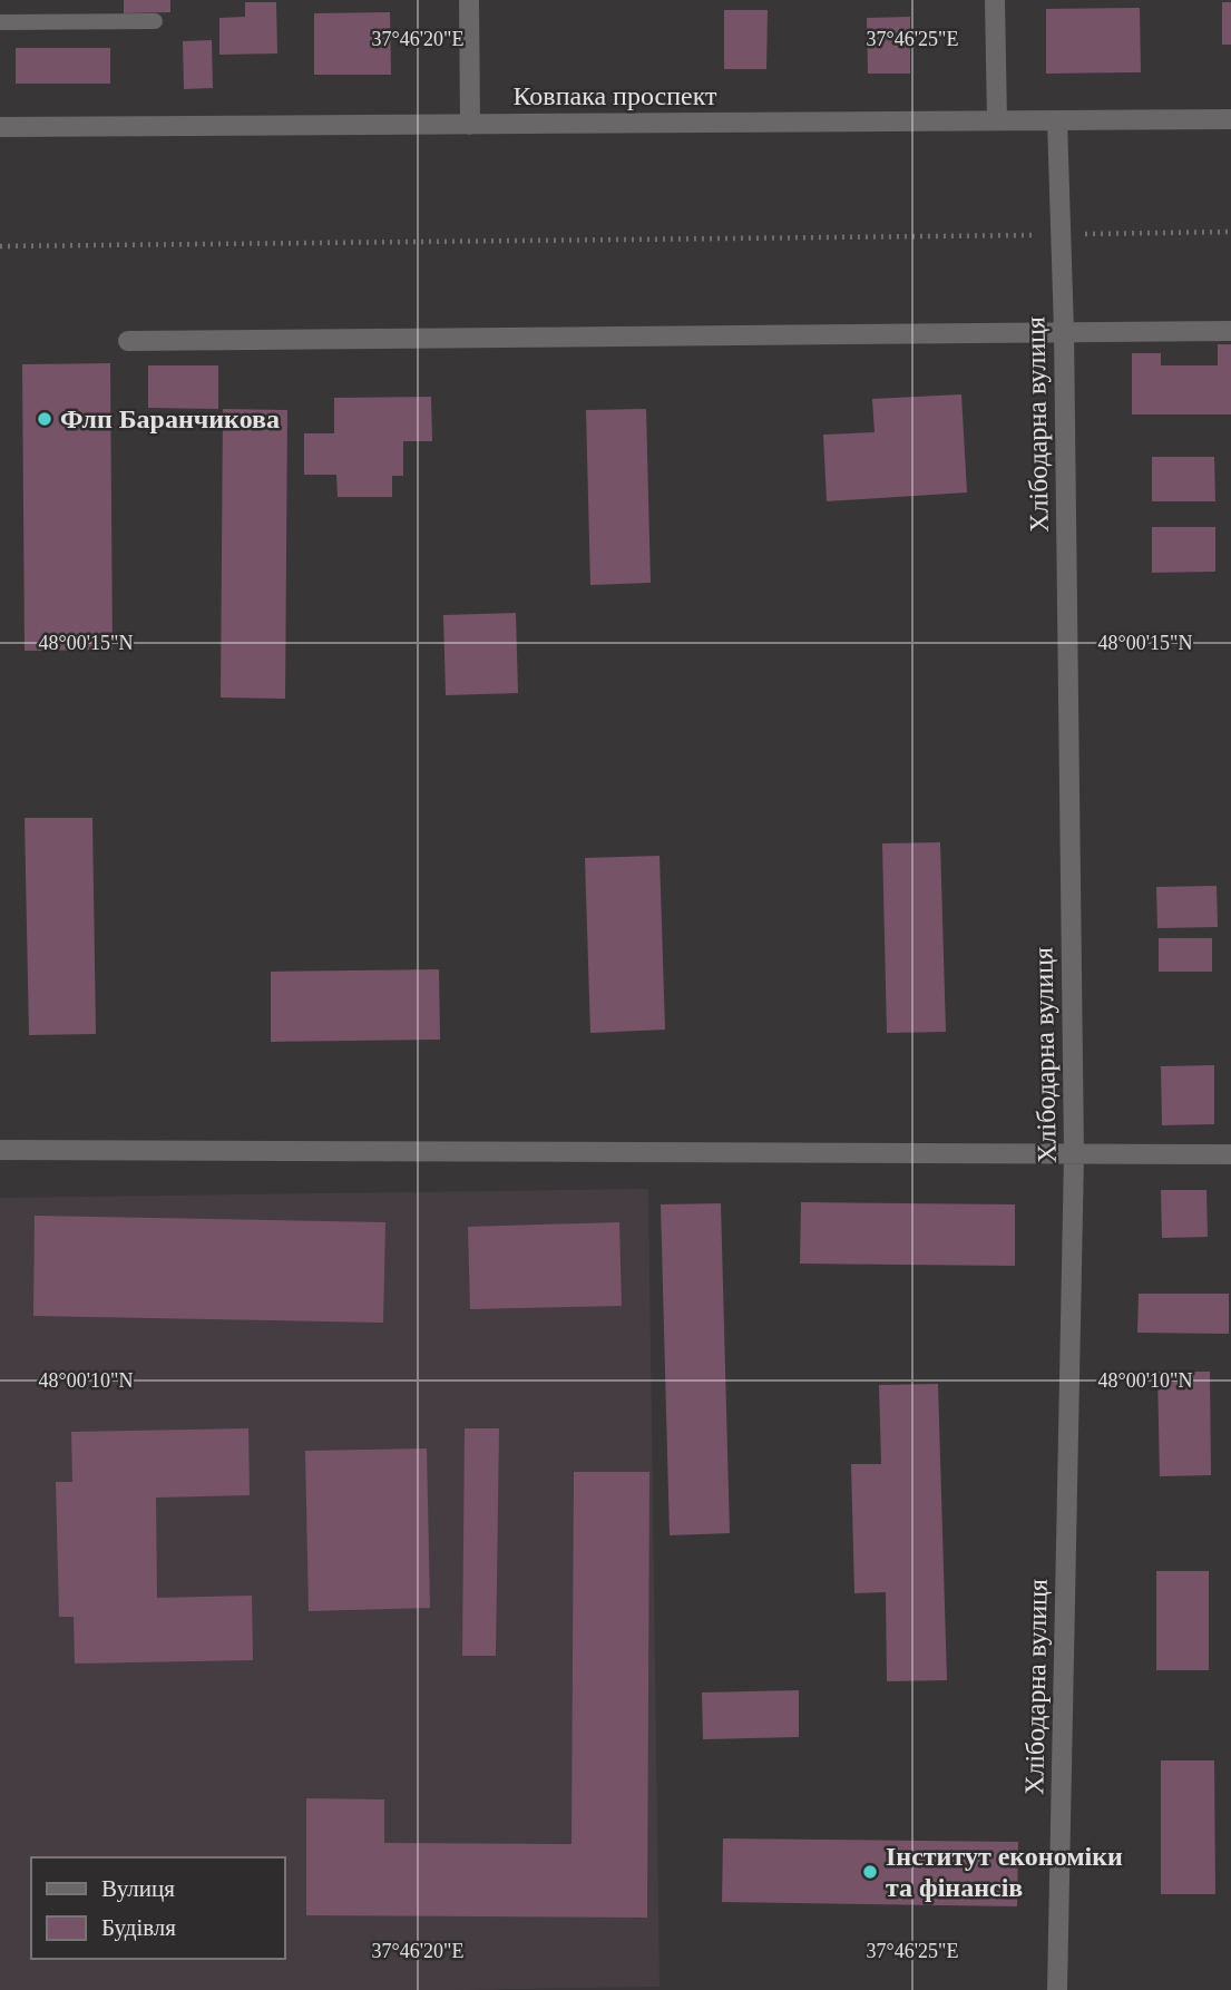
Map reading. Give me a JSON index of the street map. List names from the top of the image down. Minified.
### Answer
{"streets":{"street":["Ковпака проспект","Хлібодарна вулиця"]},"crossings":[["Ковпака проспект","Хлібодарна вулиця"]],"places":["Флп Баранчикова","Інститут економіки та фінансів"],"legend":["Вулиця","Будівля"],"coordinates":["37°46'20\"E","37°46'25\"E","48°00'15\"N","48°00'10\"N"]}
